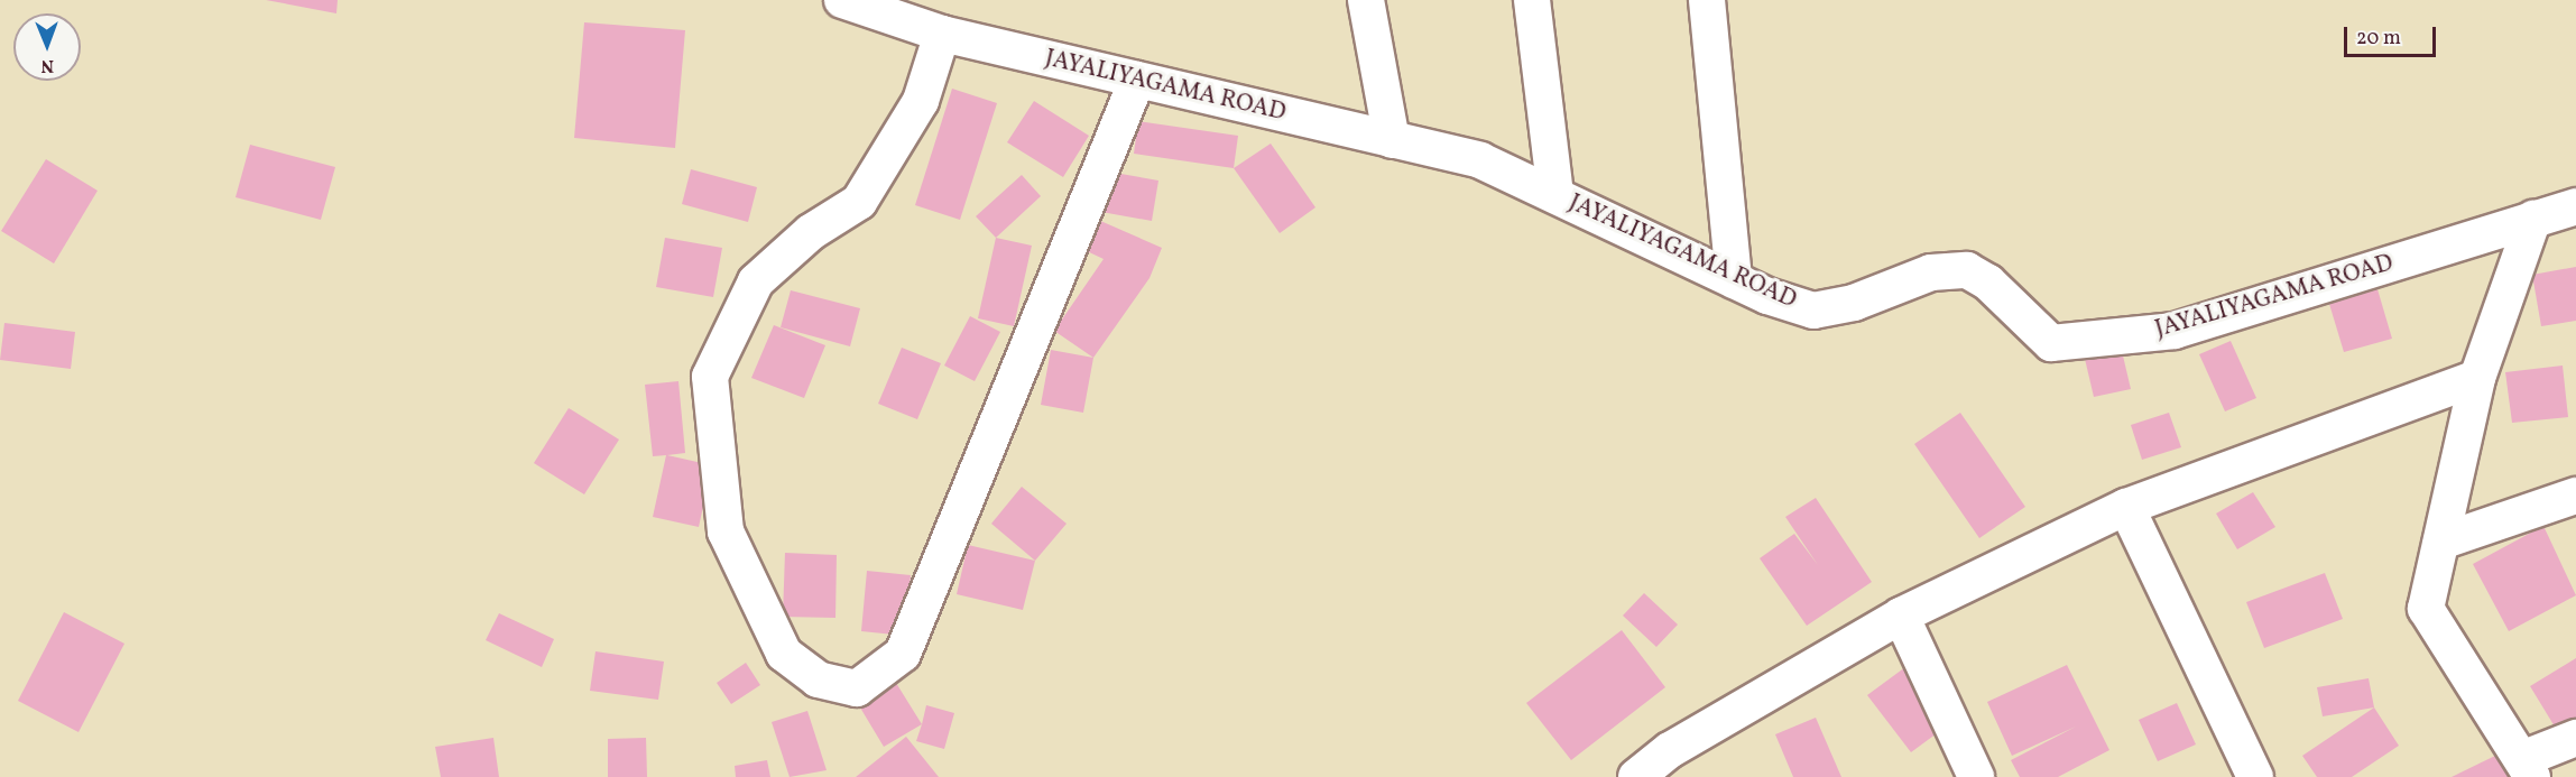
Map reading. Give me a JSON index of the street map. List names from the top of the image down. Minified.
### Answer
{"streets":{"street":["JAYALIYAGAMA ROAD"]},"scale_bar":"20 m","north":"bottom"}
